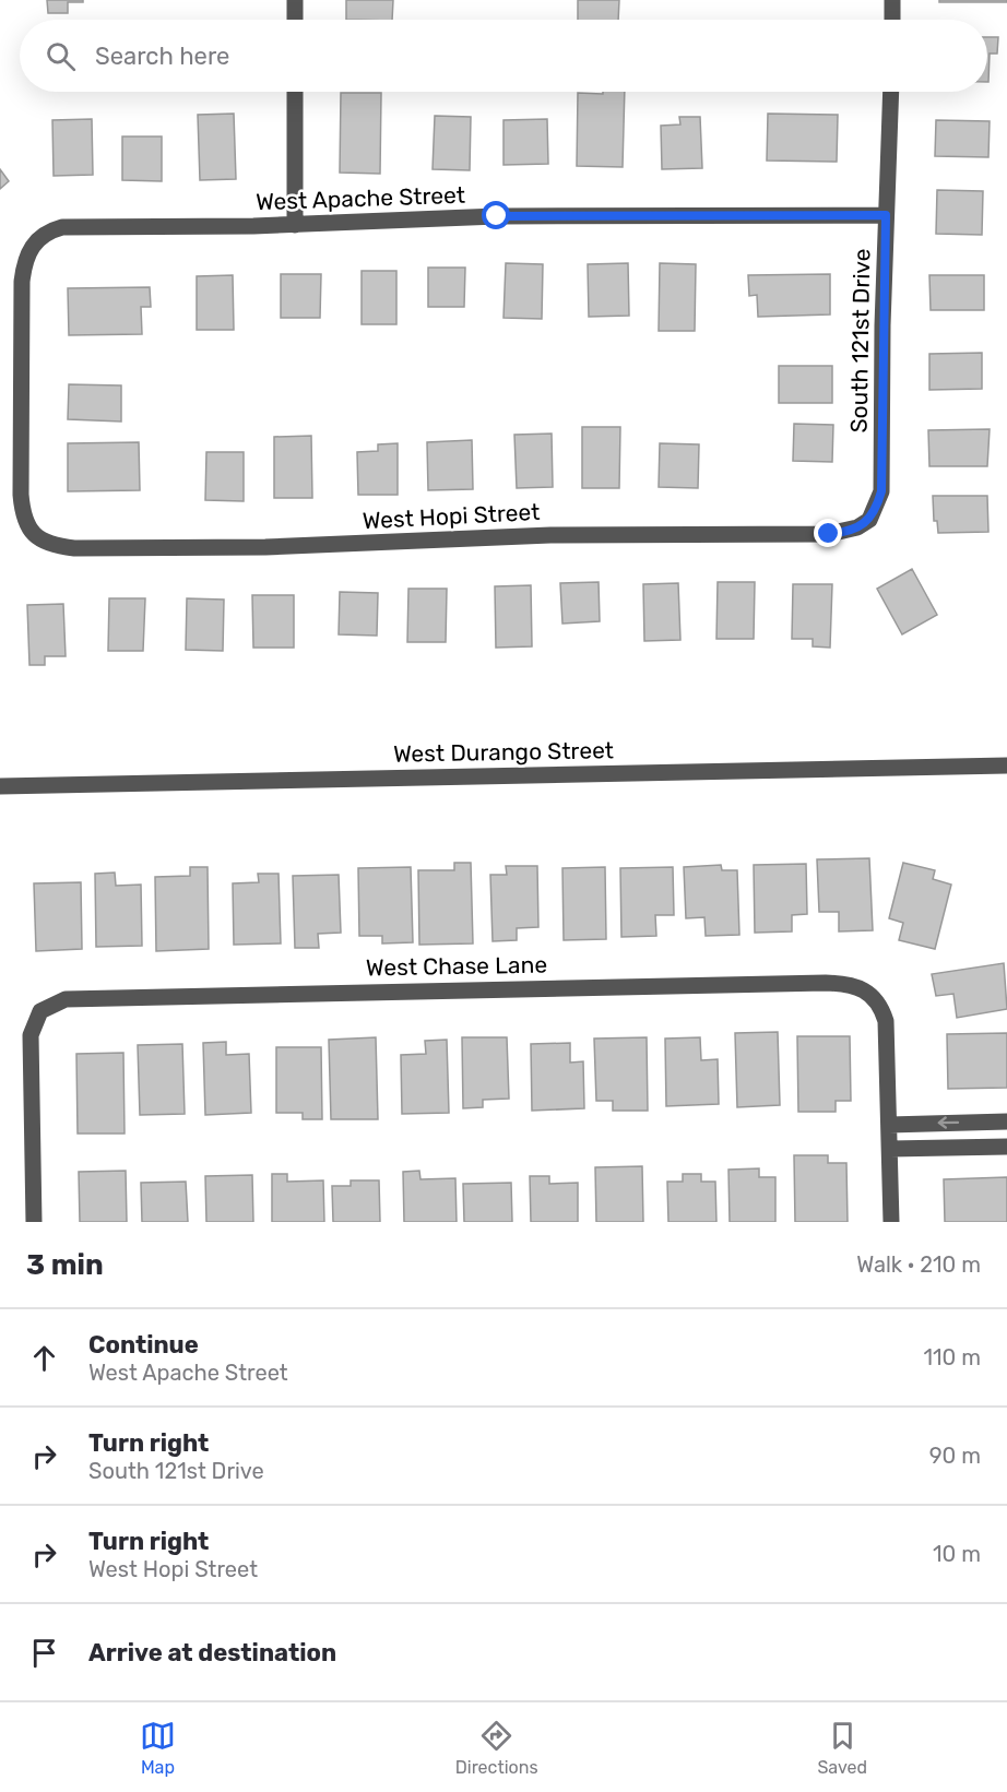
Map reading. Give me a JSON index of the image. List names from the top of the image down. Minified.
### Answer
{"streets":{"street":["West Apache Street","South 121st Drive","West Hopi Street","West Durango Street","West Chase Lane"]},"crossings":[["West Apache Street","South 121st Drive"],["West Apache Street","West Hopi Street"],["South 121st Drive","West Hopi Street"]],"page":{"search":"Search here","heading":["3 min","Walk · 210 m"],"list":[["Continue","West Apache Street","110 m"],["Turn right","South 121st Drive","90 m"],["Turn right","West Hopi Street","10 m"],"Arrive at destination"],"nav":["Map","Directions","Saved"]}}
